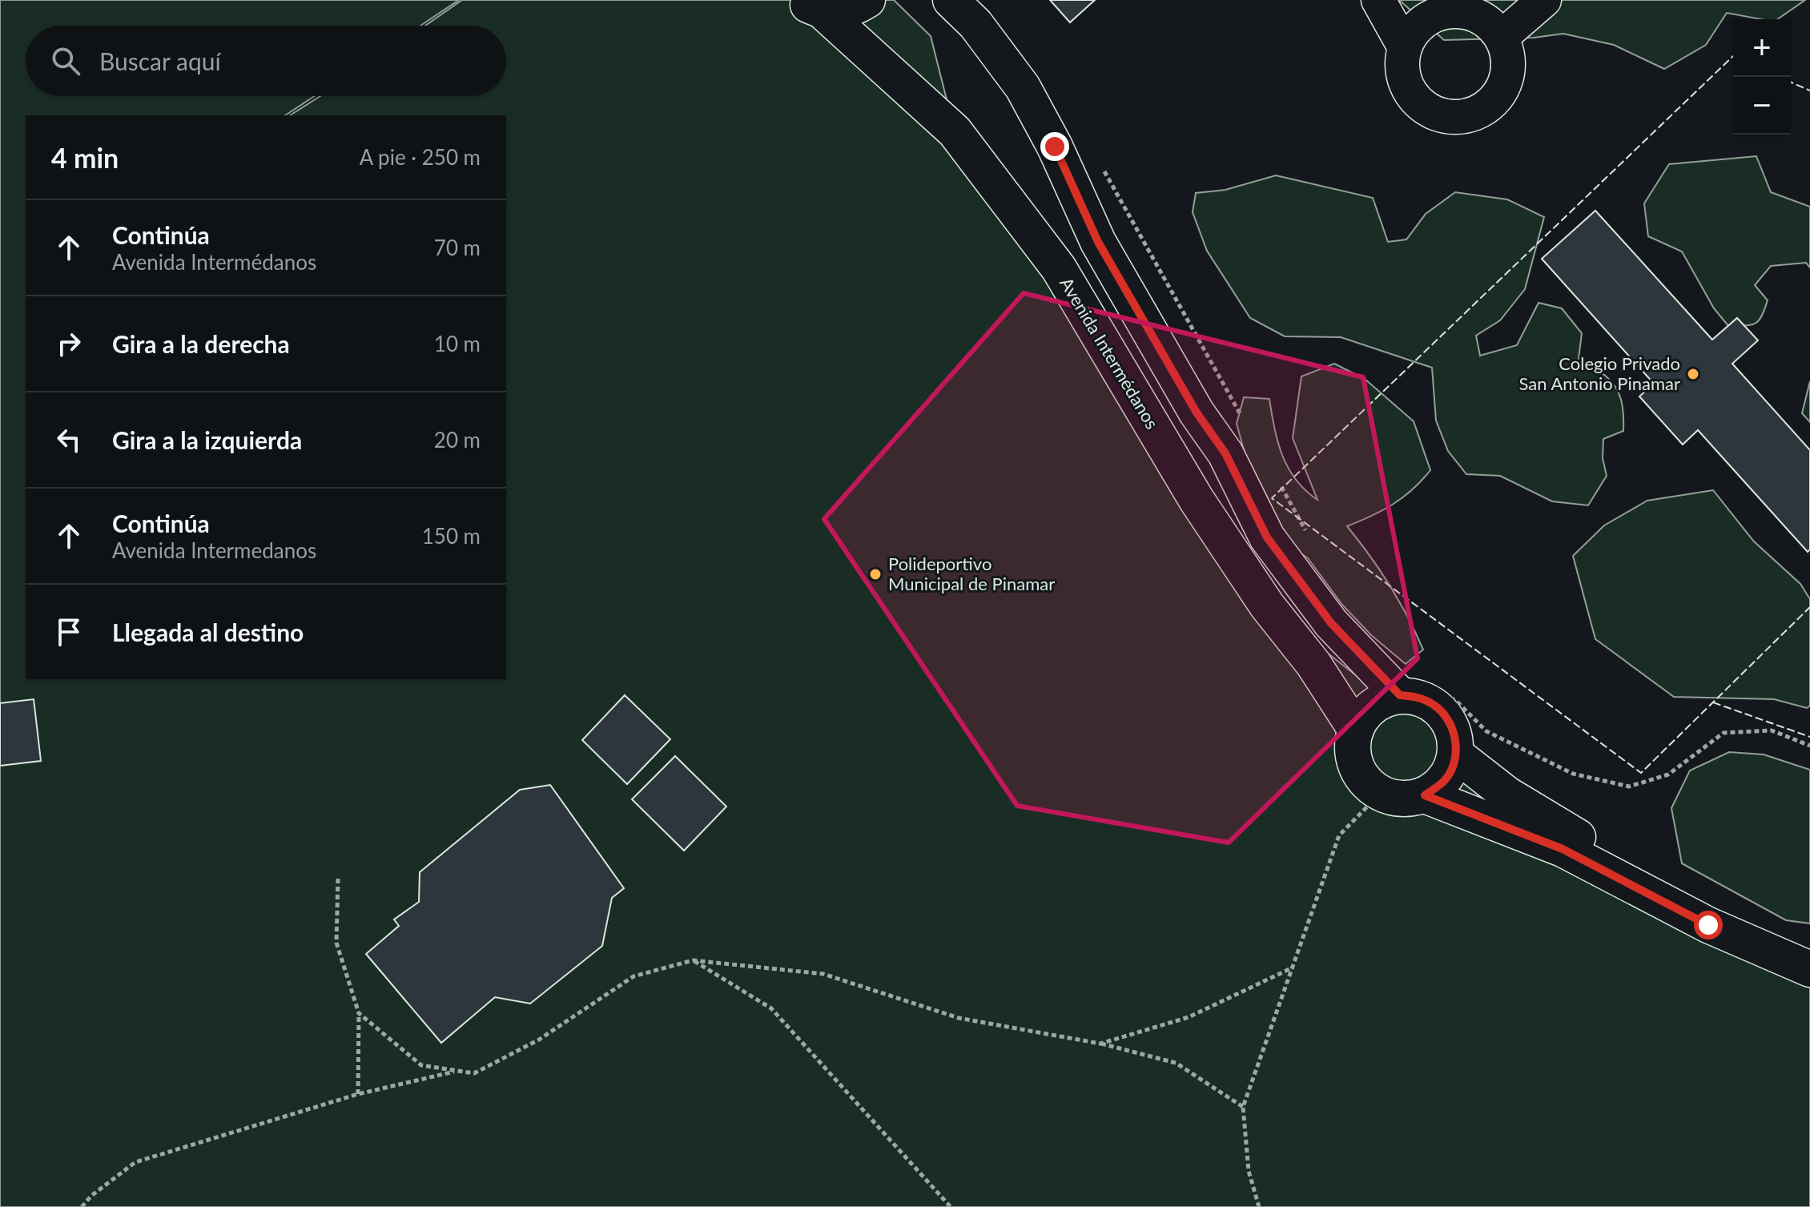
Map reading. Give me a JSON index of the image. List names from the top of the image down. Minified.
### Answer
{"streets":{"main road":["Avenida Intermédanos"]},"places":["Colegio Privado San Antonio Pinamar","Polideportivo Municipal de Pinamar"],"page":{"map_buttons":["+","−"],"search":"Buscar aquí","heading":["4 min","A pie · 250 m"],"list":[["Continúa","Avenida Intermédanos","70 m"],["Gira a la derecha","10 m"],["Gira a la izquierda","20 m"],["Continúa","Avenida Intermedanos","150 m"],"Llegada al destino"]}}
